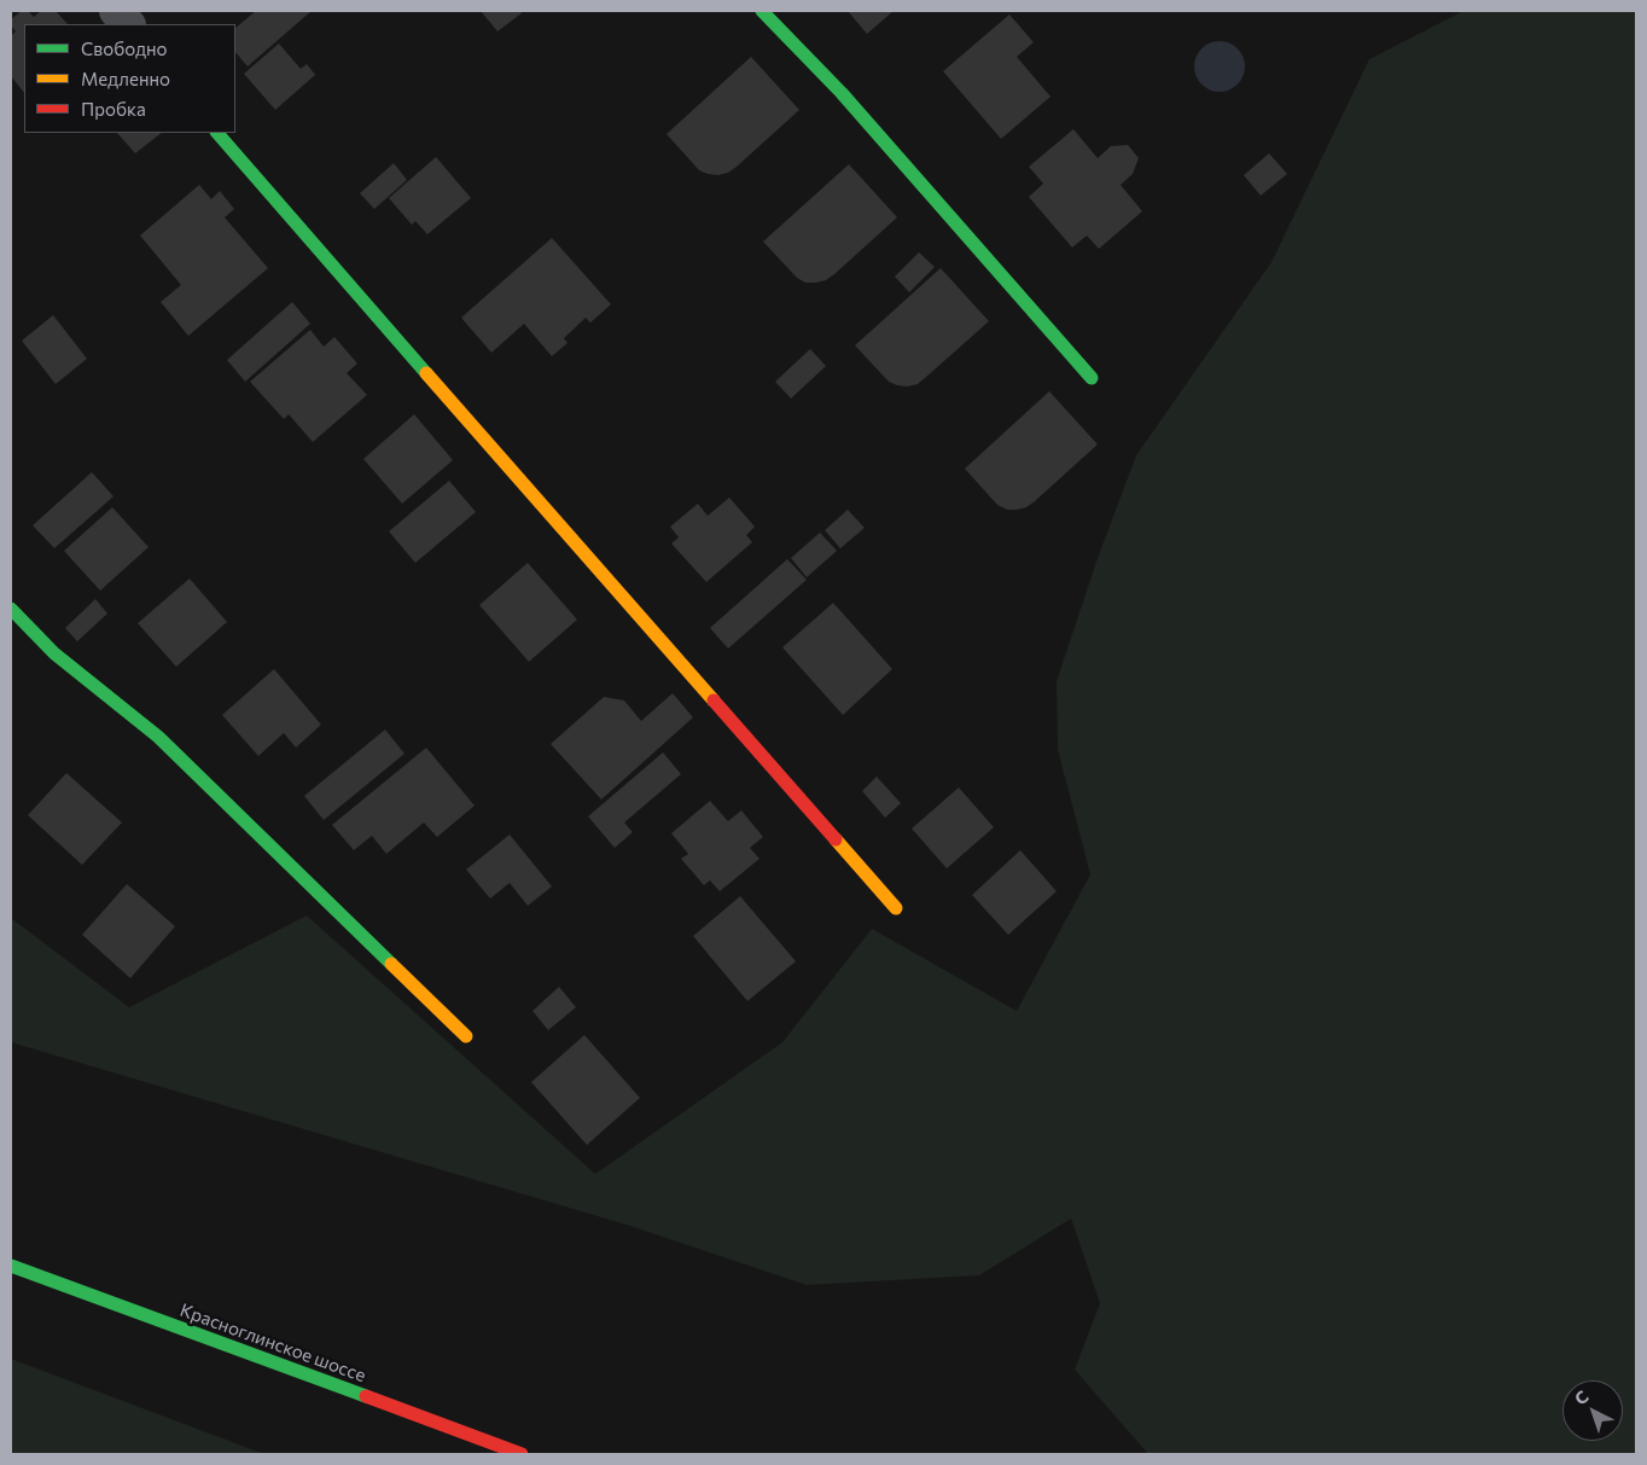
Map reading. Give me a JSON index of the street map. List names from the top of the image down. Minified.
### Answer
{"streets":{"street":["Красноглинское шоссе"]},"legend":["Свободно","Медленно","Пробка"],"north":"top left"}
